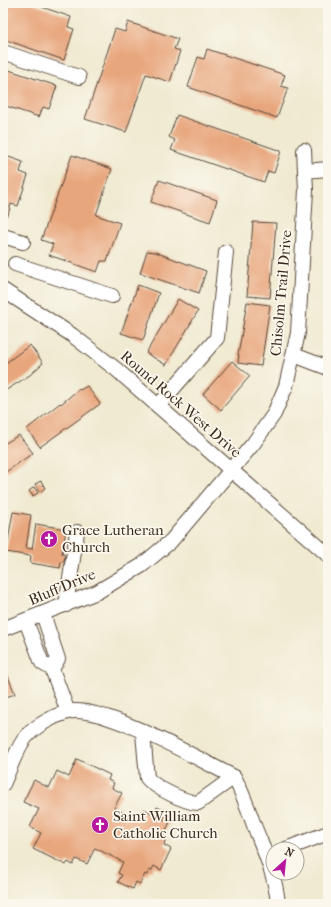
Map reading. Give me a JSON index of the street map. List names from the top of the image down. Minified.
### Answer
{"streets":{"street":["Chisolm Trail Drive","Round Rock West Drive","Bluff Drive"]},"crossings":[["Chisolm Trail Drive","Round Rock West Drive"],["Chisolm Trail Drive","Bluff Drive"],["Round Rock West Drive","Bluff Drive"]],"places":{"church":["Grace Lutheran Church","Saint William Catholic Church"]},"north":"top right"}
